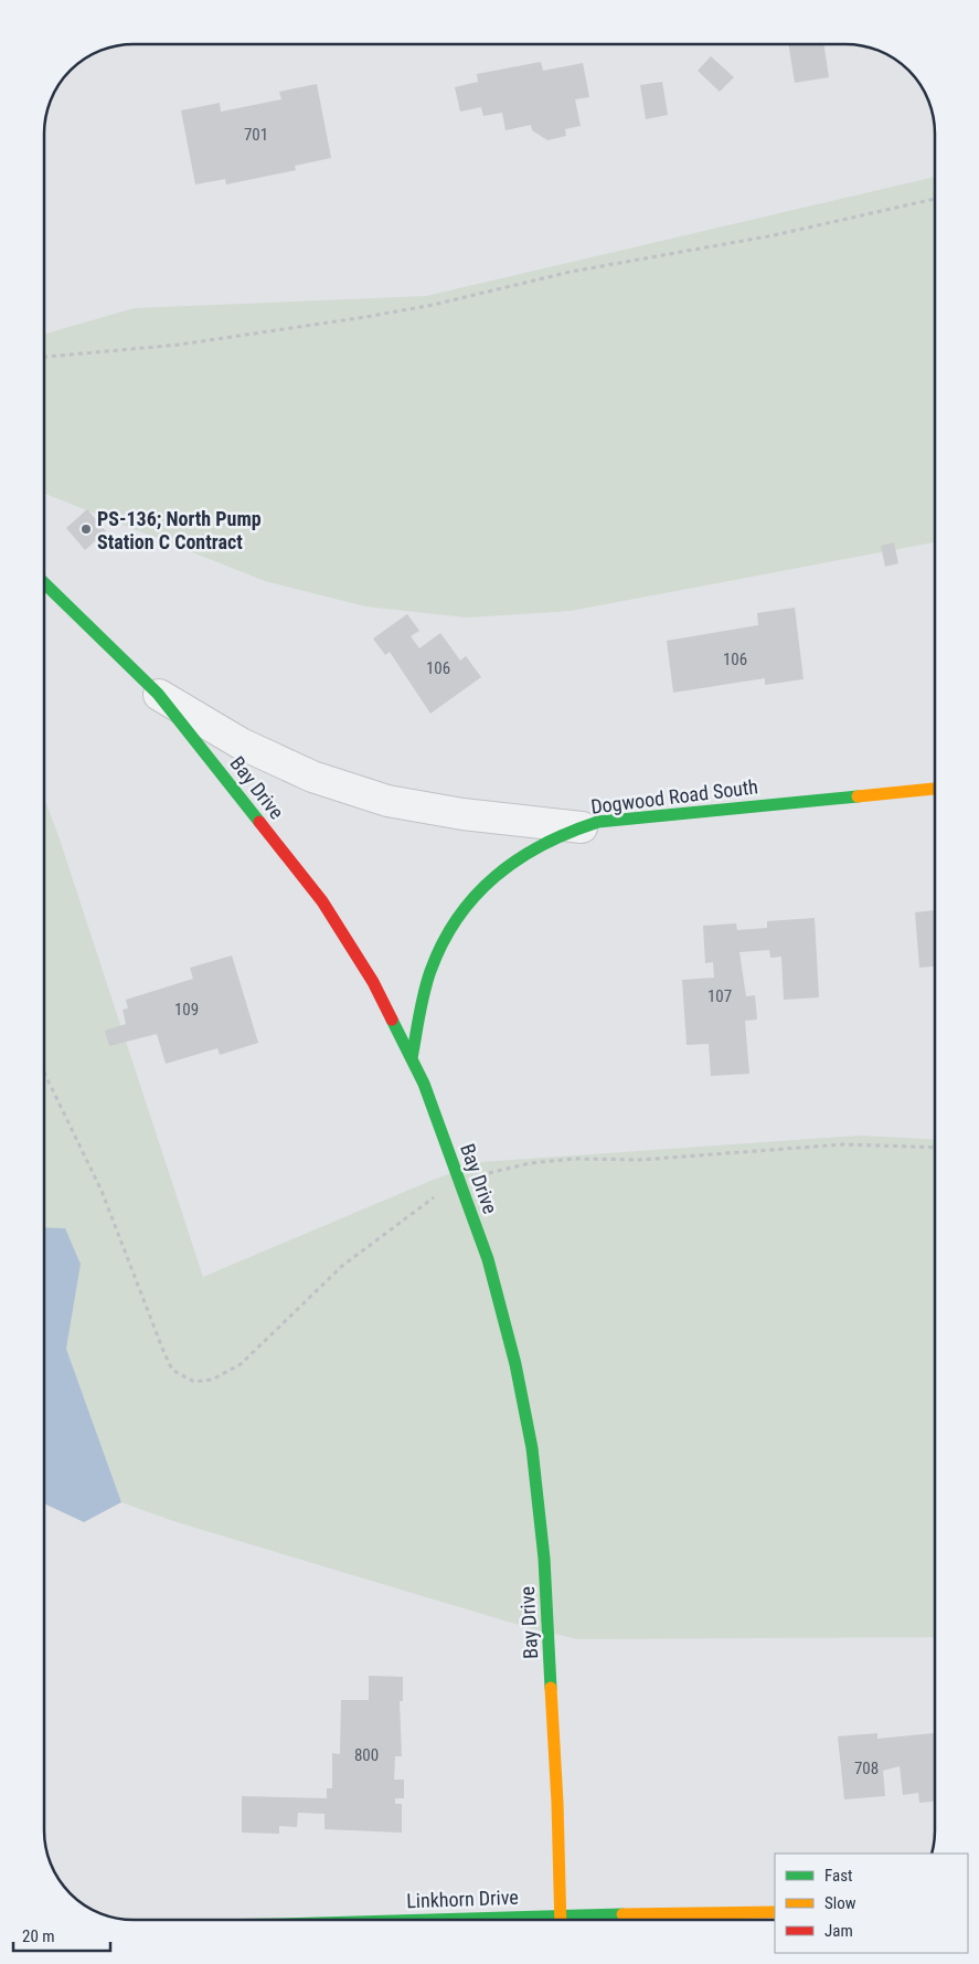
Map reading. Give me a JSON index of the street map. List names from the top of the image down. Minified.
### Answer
{"streets":{"street":["Bay Drive","Dogwood Road South","Linkhorn Drive"]},"crossings":[["Bay Drive","Dogwood Road South"],["Bay Drive","Linkhorn Drive"]],"places":["PS-136; North Pump Station C Contract"],"house_numbers":["701","106","106","107","109","800","708"],"legend":["Fast","Slow","Jam"],"scale_bar":"20 m"}
